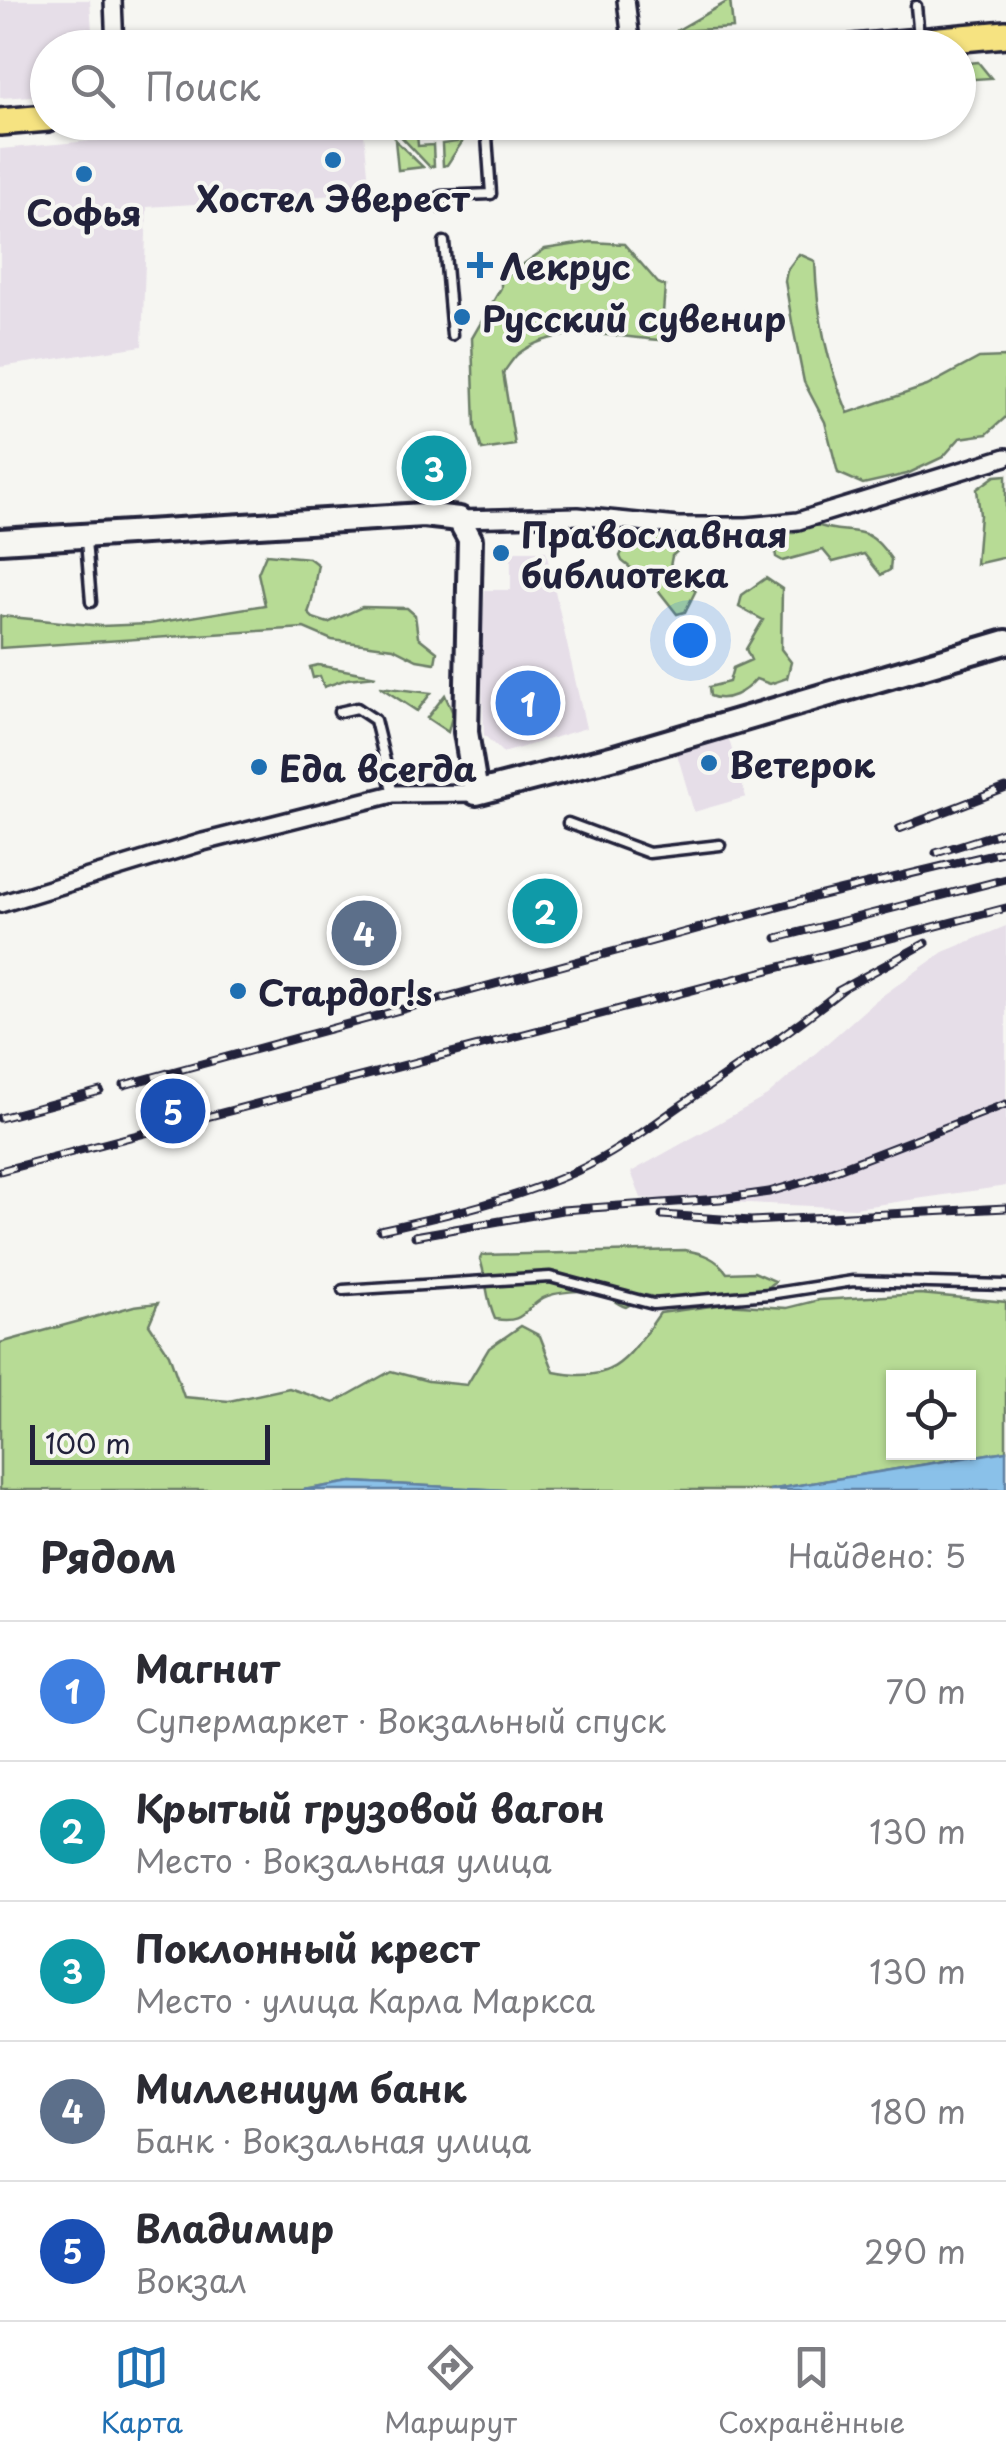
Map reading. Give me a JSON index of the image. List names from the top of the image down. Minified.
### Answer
{"places":{"other":["Хостел Эверест","Софья","Русский сувенир","Православная библиотека","Ветерок","Еда всегда","Стардог!s"],"health":["Лекрус"]},"scale_bar":"100 m","page":{"search":"Поиск","pins":["3","1","2","4","5"],"scale":"100 m","heading":["Рядом","Найдено: 5"],"list":[{"mark":"1","name":"Магнит","note":"Супермаркет · Вокзальный спуск","value":"70 m"},{"mark":"2","name":"Крытый грузовой вагон","note":"Место · Вокзальная улица","value":"130 m"},{"mark":"3","name":"Поклонный крест","note":"Место · улица Карла Маркса","value":"130 m"},{"mark":"4","name":"Миллениум банк","note":"Банк · Вокзальная улица","value":"180 m"},{"mark":"5","name":"Владимир","note":"Вокзал","value":"290 m"}],"nav":["Карта","Маршрут","Сохранённые"]}}
